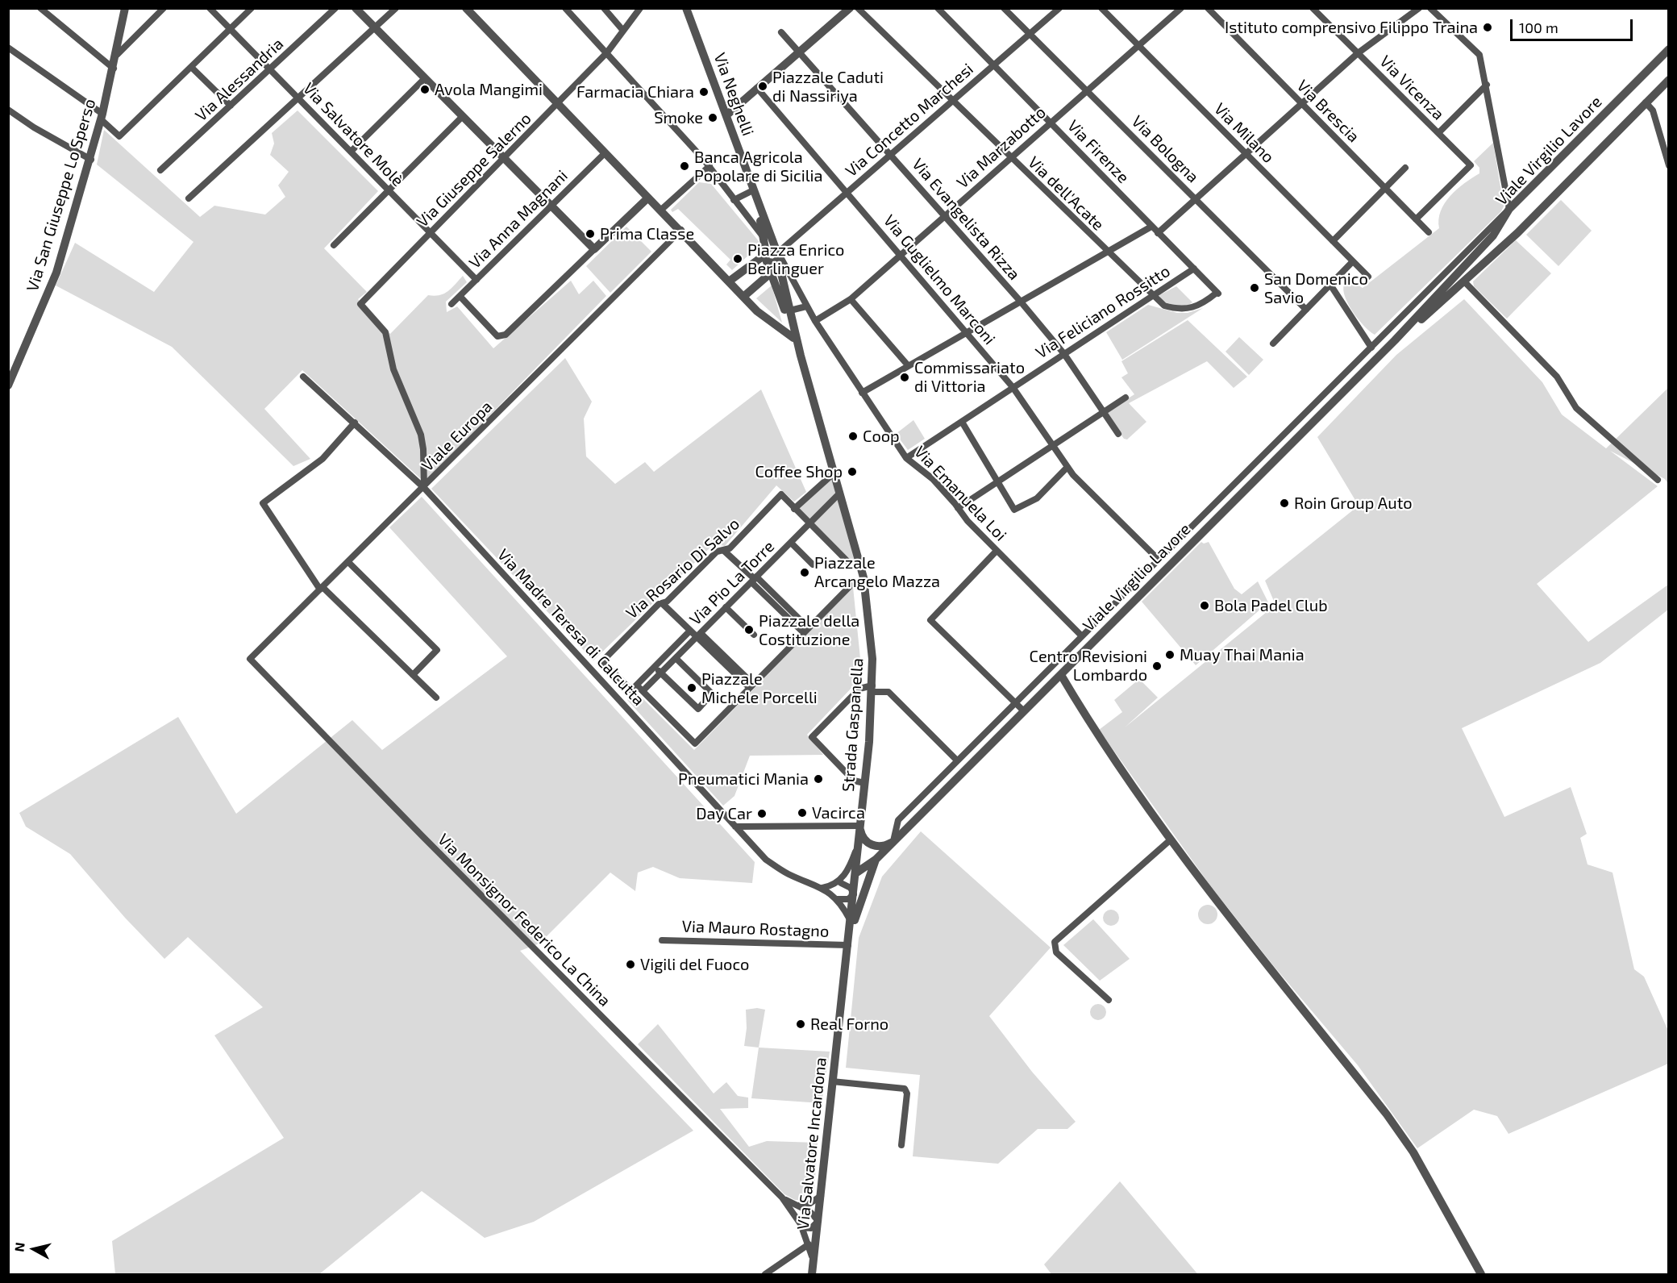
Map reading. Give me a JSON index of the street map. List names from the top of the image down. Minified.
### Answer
{"streets":{"street":["Via Alessandria","Via Vicenza","Via Neghelli","Via Brescia","Via Concetto Marchesi","Via Milano","Via Salvatore Molè","Via Marzabotto","Via Bologna","Viale Virgilio Lavore","Via Firenze","Via Giuseppe Salerno","Via dell'Acate","Via San Giuseppe Lo Sperso","Via Anna Magnani","Via Evangelista Rizza","Via Guglielmo Marconi","Via Feliciano Rossitto","Viale Europa","Via Emanuela Loi","Via Rosario Di Salvo","Via Pio La Torre","Via Madre Teresa di Calcutta","Strada Gaspanella","Via Monsignor Federico La China","Via Mauro Rostagno","Via Salvatore Incardona"]},"crossings":[["Via Alessandria","Via Salvatore Molè"],["Via Vicenza","Via Brescia"],["Via Concetto Marchesi","Via Bologna"],["Via Concetto Marchesi","Via Firenze"],["Via Concetto Marchesi","Via dell'Acate"],["Via Concetto Marchesi","Via Evangelista Rizza"],["Via Concetto Marchesi","Via Guglielmo Marconi"],["Via Concetto Marchesi","Via Emanuela Loi"],["Via Concetto Marchesi","Strada Gaspanella"],["Via Milano","Via Marzabotto"],["Via Salvatore Molè","Via Giuseppe Salerno"],["Via Salvatore Molè","Via Anna Magnani"],["Via Marzabotto","Via Bologna"],["Via Marzabotto","Via Firenze"],["Via Marzabotto","Via dell'Acate"],["Via Marzabotto","Via Evangelista Rizza"],["Via Marzabotto","Via Guglielmo Marconi"],["Via Marzabotto","Via Emanuela Loi"],["Viale Virgilio Lavore","Strada Gaspanella"],["Viale Virgilio Lavore","Via Salvatore Incardona"],["Via Firenze","Via dell'Acate"],["Via Firenze","Via Feliciano Rossitto"],["Via Giuseppe Salerno","Viale Europa"],["Via Giuseppe Salerno","Via Madre Teresa di Calcutta"],["Via dell'Acate","Via Feliciano Rossitto"],["Via Evangelista Rizza","Via Feliciano Rossitto"],["Via Guglielmo Marconi","Via Feliciano Rossitto"],["Via Feliciano Rossitto","Via Emanuela Loi"],["Viale Europa","Via Madre Teresa di Calcutta"],["Viale Europa","Via Monsignor Federico La China"],["Via Emanuela Loi","Strada Gaspanella"],["Via Pio La Torre","Strada Gaspanella"],["Via Madre Teresa di Calcutta","Via Salvatore Incardona"],["Strada Gaspanella","Via Salvatore Incardona"],["Via Mauro Rostagno","Via Salvatore Incardona"]],"places":["Istituto comprensivo Filippo Traina","Piazzale Caduti di Nassiriya","Avola Mangimi","Farmacia Chiara","Smoke","Banca Agricola Popolare di Sicilia","Prima Classe","Piazza Enrico Berlinguer","San Domenico Savio","Commissariato di Vittoria","Coop","Coffee Shop","Roin Group Auto","Piazzale Arcangelo Mazza","Bola Padel Club","Piazzale della Costituzione","Muay Thai Mania","Centro Revisioni Lombardo","Piazzale Michele Porcelli","Pneumatici Mania","Vacirca","Day Car","Vigili del Fuoco","Real Forno"],"scale_bar":"100 m","north":"left"}
